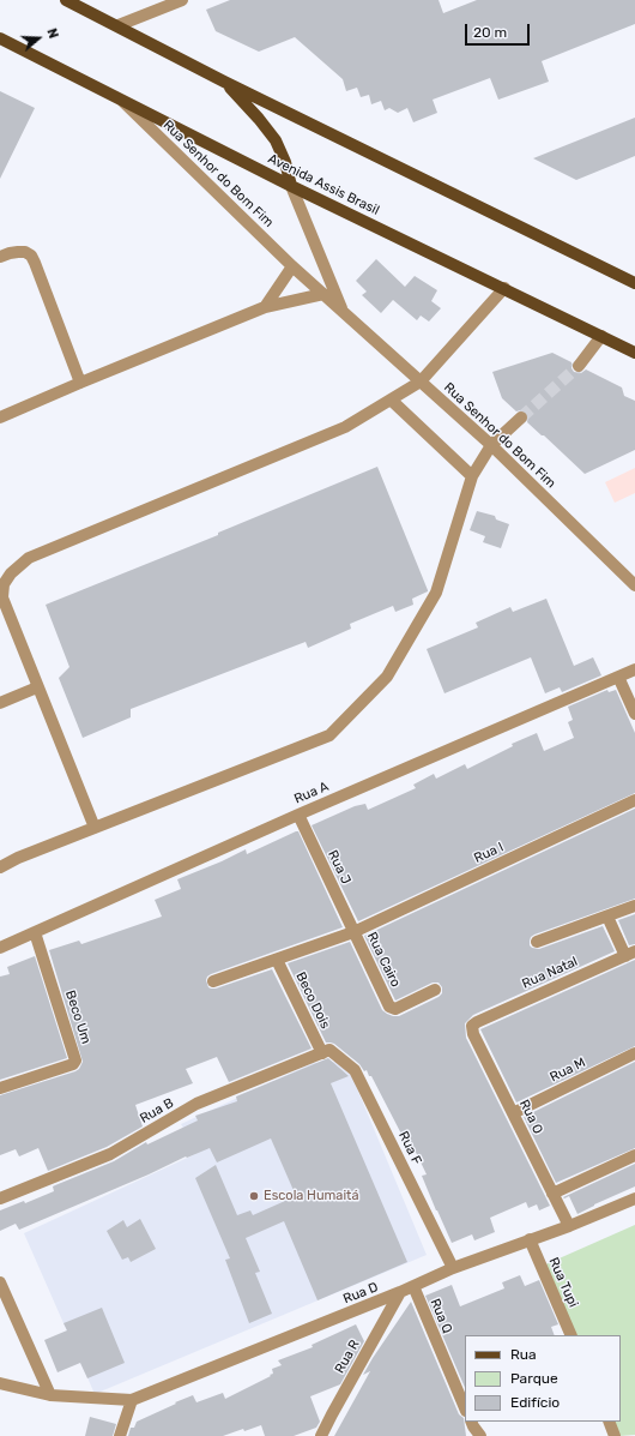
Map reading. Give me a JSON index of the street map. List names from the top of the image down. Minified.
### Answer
{"streets":{"main road":["Avenida Assis Brasil"],"street":["Rua Senhor do Bom Fim","Rua A","Rua I","Rua J","Rua Cairo","Rua Natal","Beco Dois","Beco Um","Rua M","Rua B","Rua O","Rua F","Rua Tupi","Rua D","Rua Q","Rua R"]},"crossings":[["Rua Senhor do Bom Fim","Avenida Assis Brasil"],["Rua A","Rua J"],["Rua A","Beco Um"],["Rua I","Rua J"],["Rua I","Rua Cairo"],["Rua J","Rua Cairo"],["Rua Natal","Rua O"],["Beco Dois","Rua B"],["Beco Dois","Rua F"],["Rua M","Rua O"],["Rua B","Rua F"],["Rua O","Rua D"],["Rua F","Rua D"],["Rua Tupi","Rua D"],["Rua D","Rua Q"],["Rua D","Rua R"]],"places":["Escola Humaitá"],"legend":["Rua","Parque","Edifício"],"scale_bar":"20 m","north":"right"}
